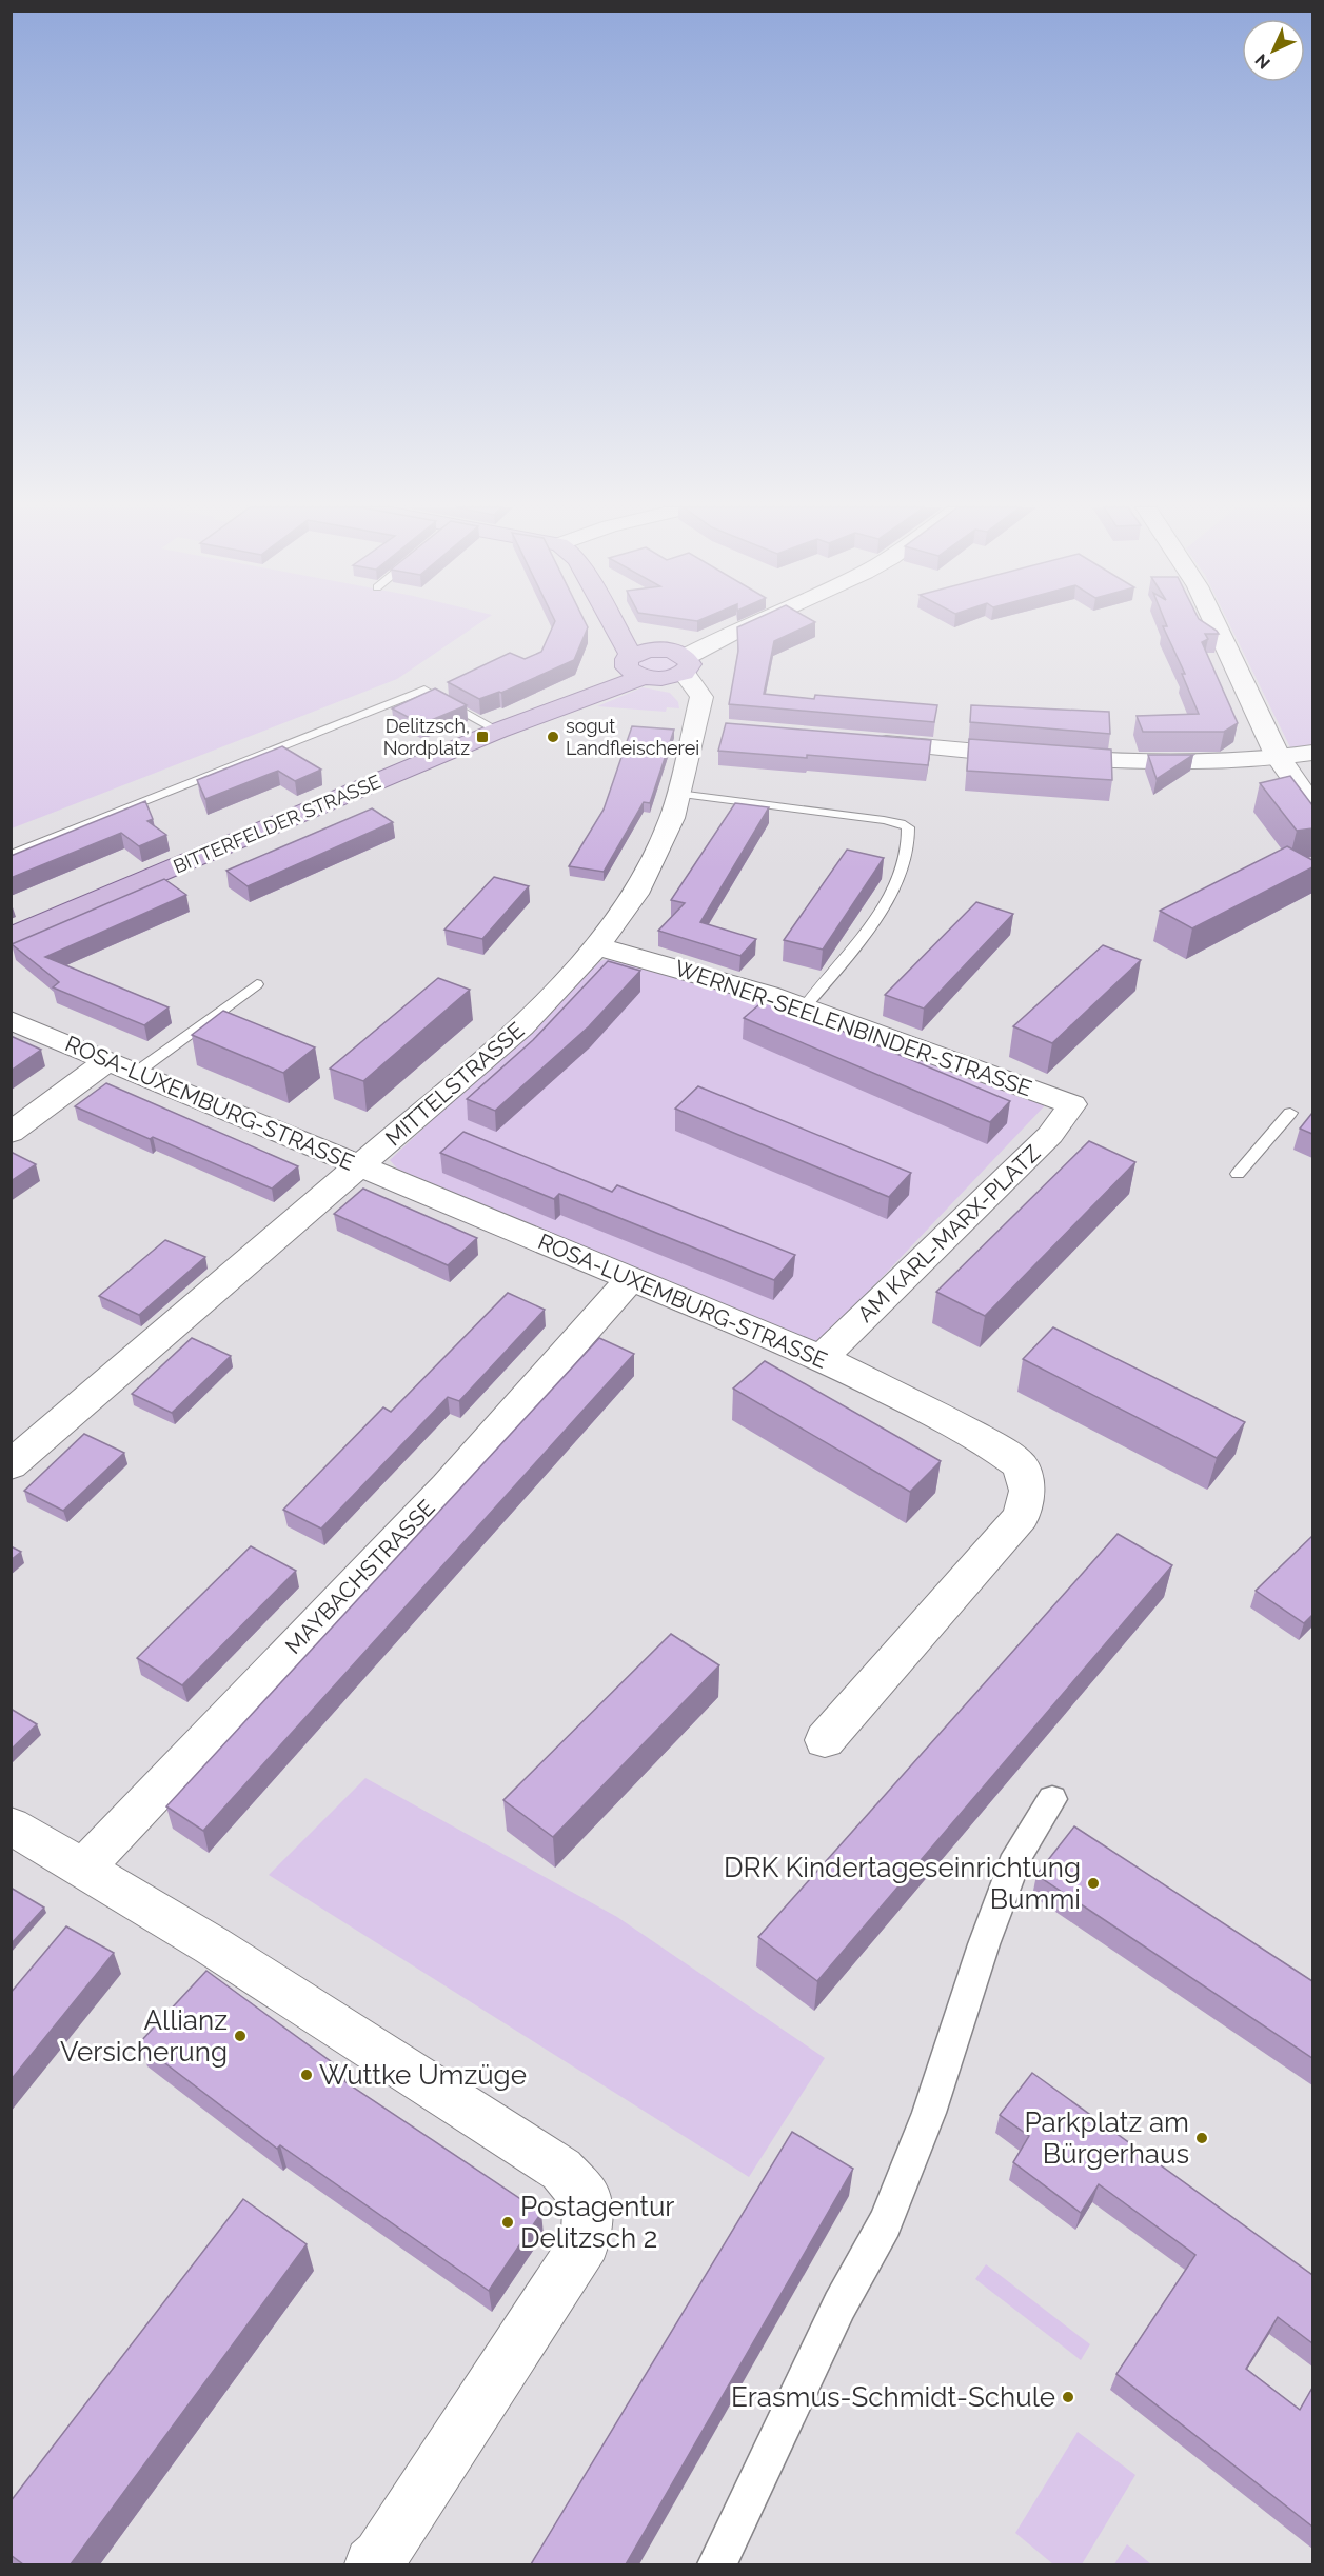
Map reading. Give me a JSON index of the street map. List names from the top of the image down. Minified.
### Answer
{"streets":{"main road":["BITTERFELDER STRASSE"],"street":["WERNER-SEELENBINDER-STRASSE","MITTELSTRASSE","ROSA-LUXEMBURG-STRASSE","AM KARL-MARX-PLATZ","MAYBACHSTRASSE"]},"crossings":[["BITTERFELDER STRASSE","MITTELSTRASSE"],["WERNER-SEELENBINDER-STRASSE","MITTELSTRASSE"],["WERNER-SEELENBINDER-STRASSE","AM KARL-MARX-PLATZ"],["MITTELSTRASSE","ROSA-LUXEMBURG-STRASSE"],["ROSA-LUXEMBURG-STRASSE","AM KARL-MARX-PLATZ"],["ROSA-LUXEMBURG-STRASSE","MAYBACHSTRASSE"]],"places":{"transit":["Delitzsch, Nordplatz"],"other":["sogut Landfleischerei","DRK Kindertageseinrichtung Bummi","Allianz Versicherung","Wuttke Umzüge","Parkplatz am Bürgerhaus","Postagentur Delitzsch 2","Erasmus-Schmidt-Schule"]},"north":"bottom left"}
